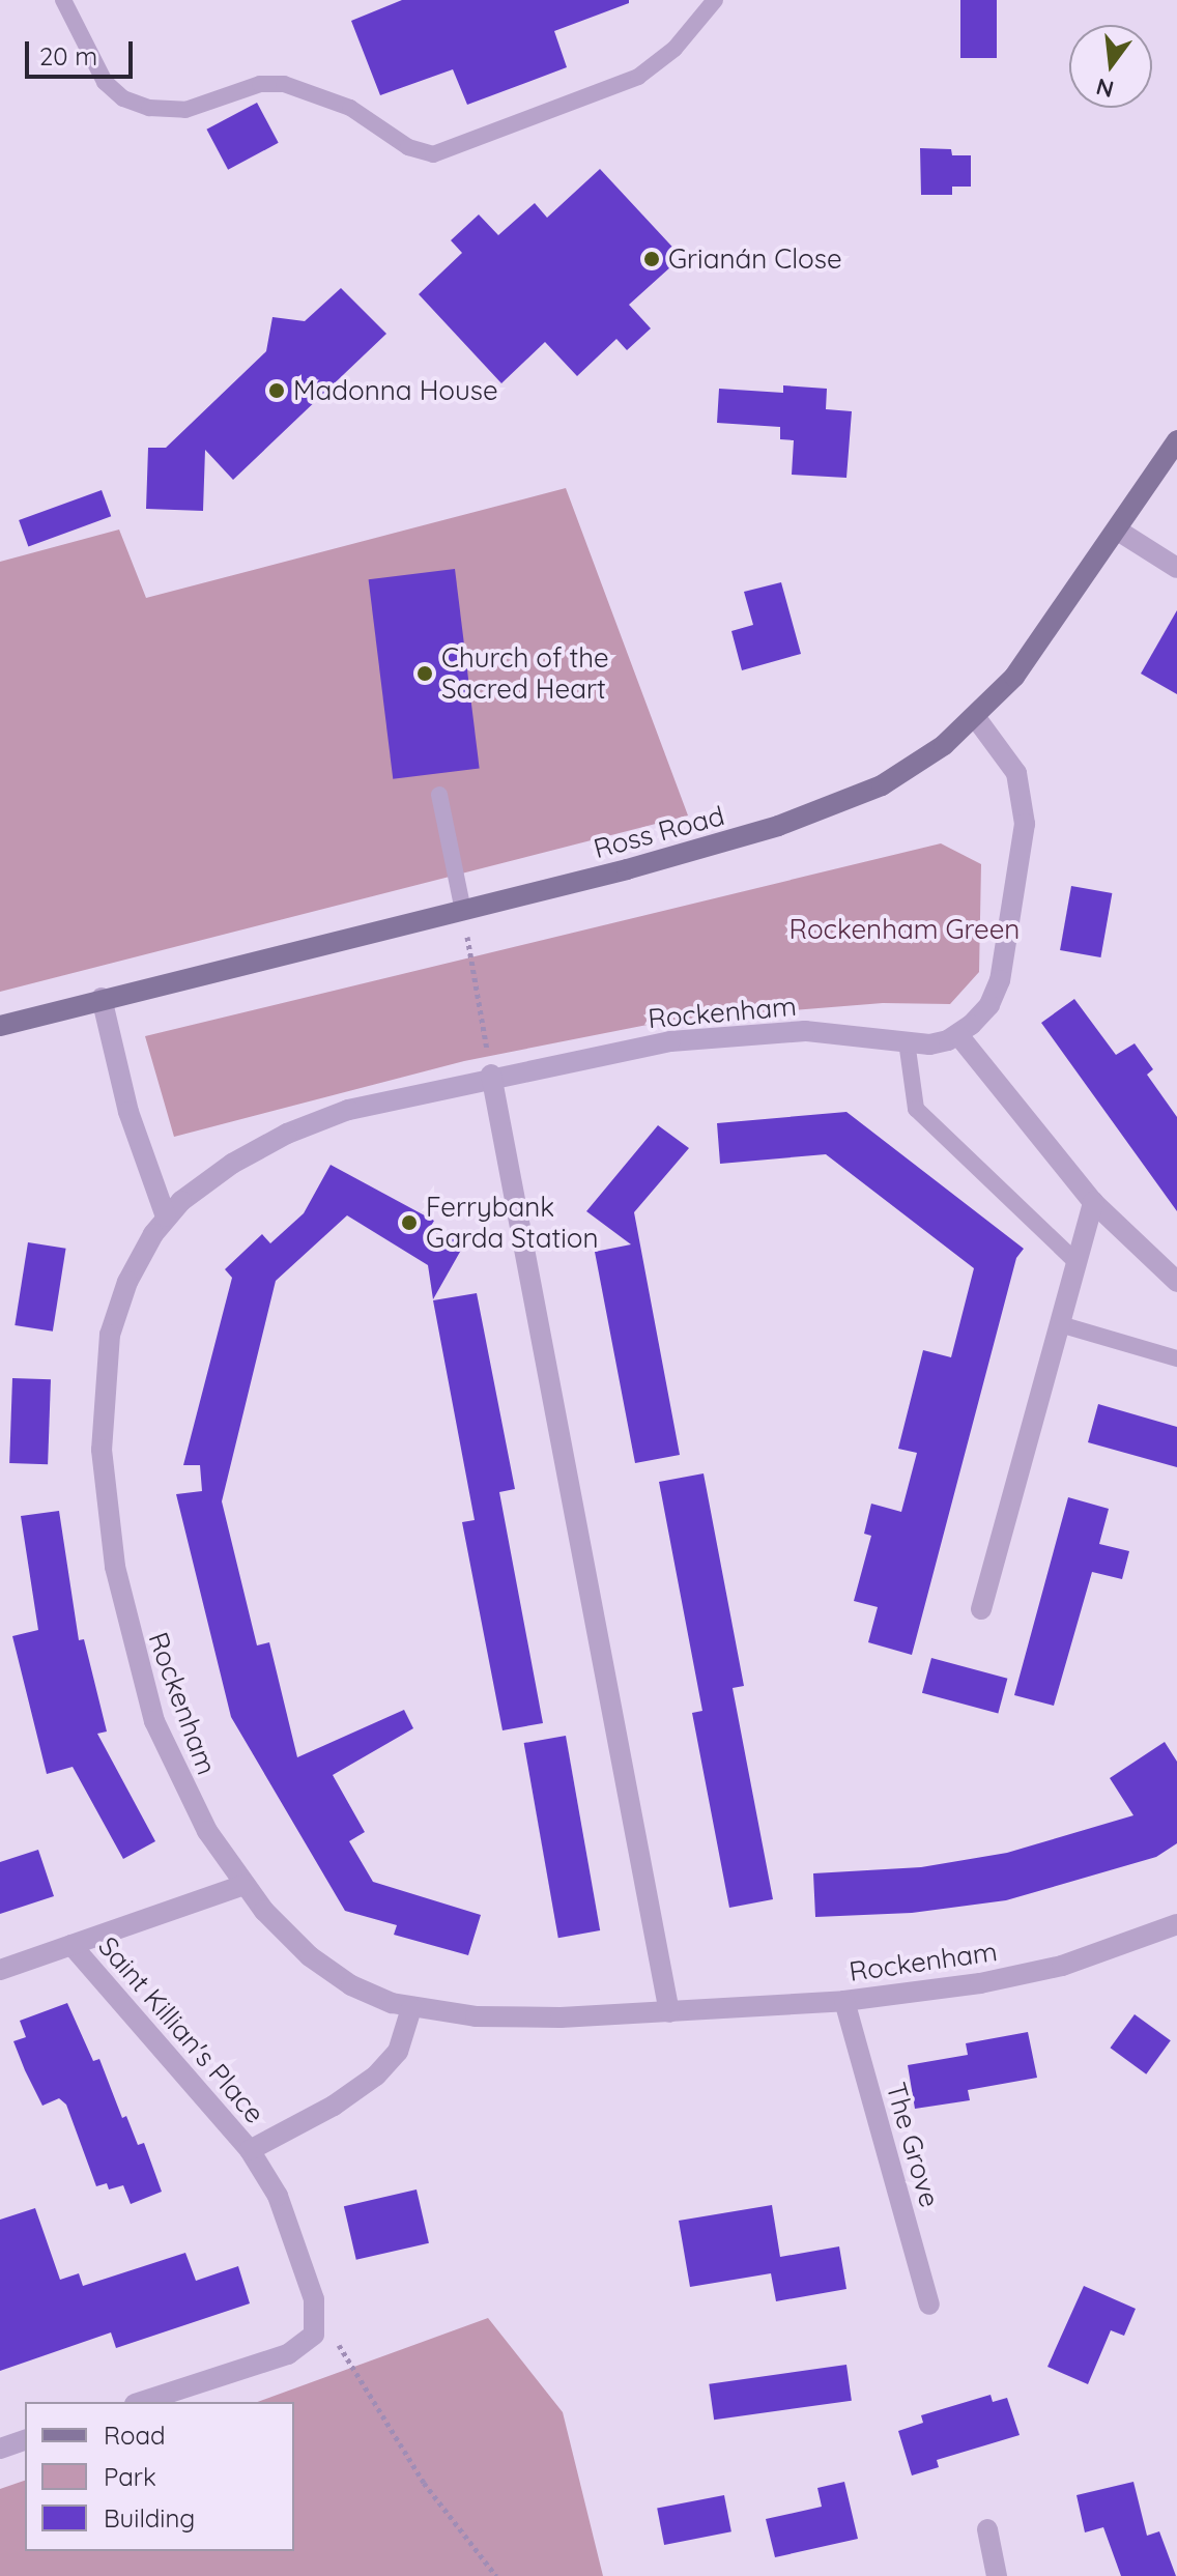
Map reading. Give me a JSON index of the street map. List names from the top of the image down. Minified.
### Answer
{"streets":{"main road":["Ross Road"],"street":["Rockenham","Saint Killian's Place","The Grove"]},"crossings":[["Rockenham","Saint Killian's Place"],["Rockenham","The Grove"]],"parks":["Rockenham Green"],"places":["Grianán Close","Madonna House","Church of the Sacred Heart","Ferrybank Garda Station"],"legend":["Road","Park","Building"],"scale_bar":"20 m","north":"bottom"}
